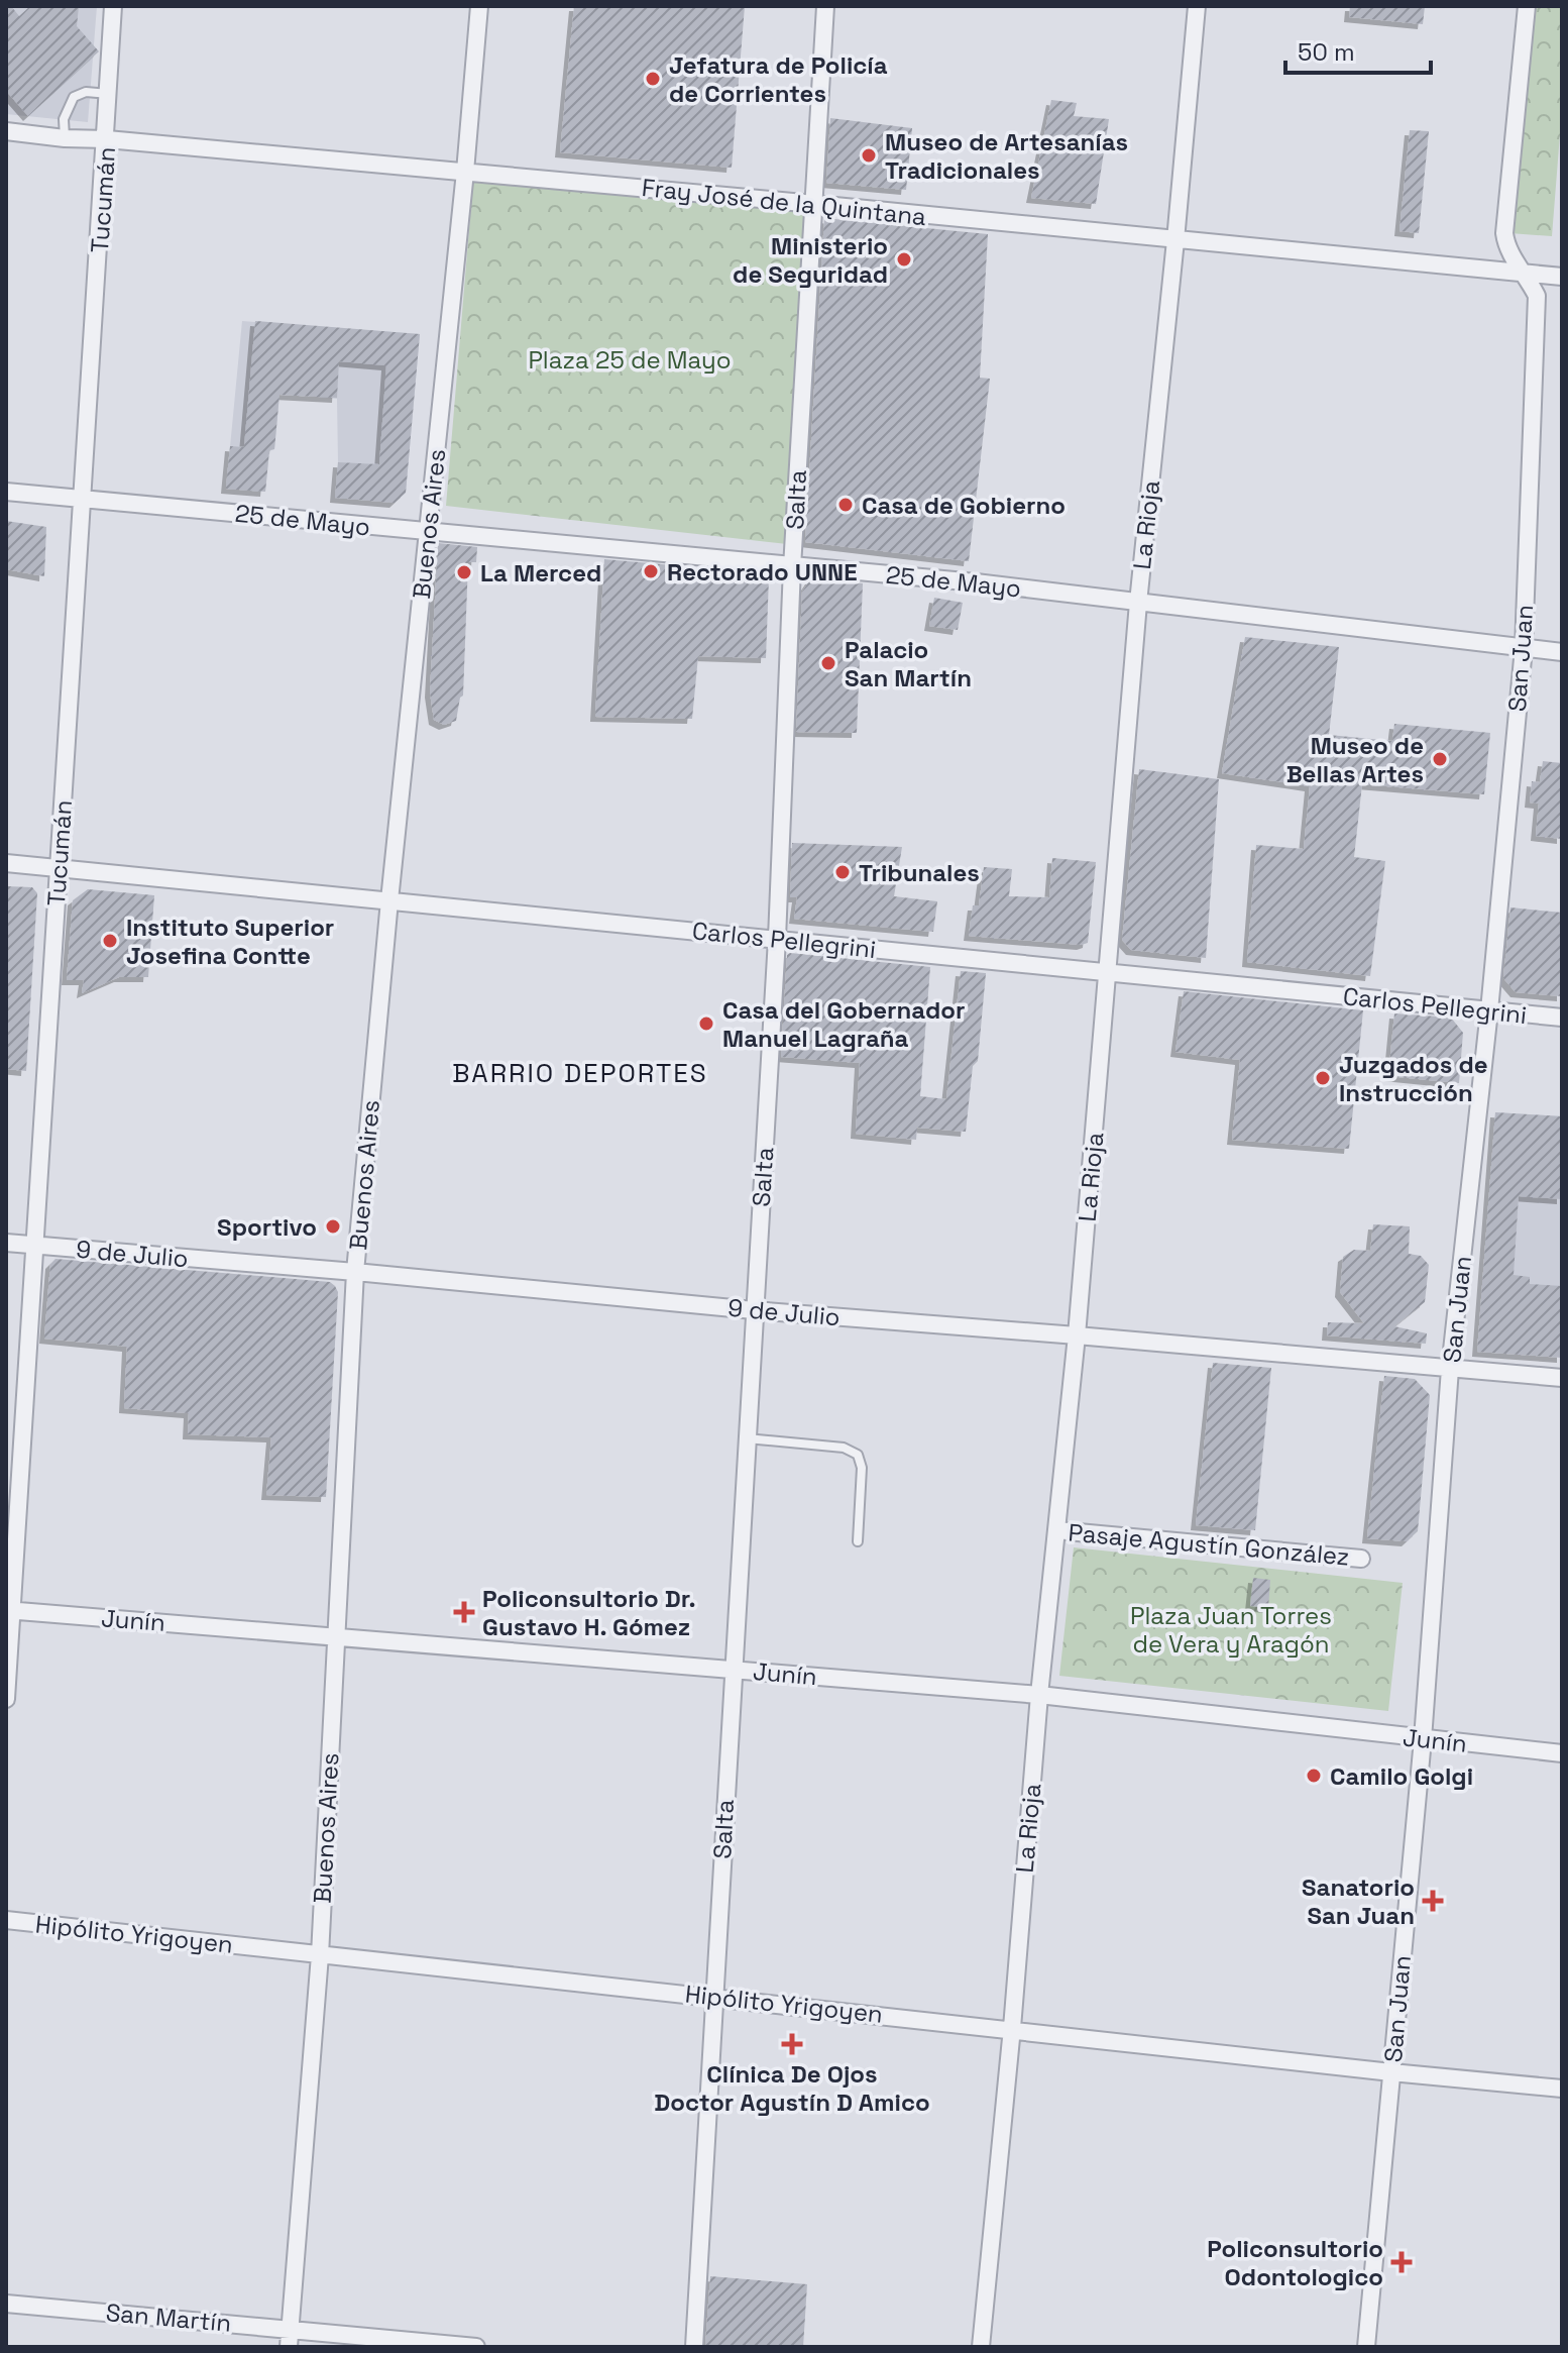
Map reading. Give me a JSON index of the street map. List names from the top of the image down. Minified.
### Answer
{"streets":{"street":["Tucumán","Fray José de la Quintana","Salta","25 de Mayo","Buenos Aires","La Rioja","San Juan","Carlos Pellegrini","9 de Julio","Pasaje Agustín González","Junín","Hipólito Yrigoyen","San Martín"]},"crossings":[["Tucumán","Fray José de la Quintana"],["Tucumán","25 de Mayo"],["Tucumán","Carlos Pellegrini"],["Tucumán","9 de Julio"],["Tucumán","Junín"],["Fray José de la Quintana","Salta"],["Fray José de la Quintana","Buenos Aires"],["Fray José de la Quintana","La Rioja"],["Fray José de la Quintana","San Juan"],["Salta","25 de Mayo"],["Salta","Carlos Pellegrini"],["Salta","9 de Julio"],["Salta","Junín"],["Salta","Hipólito Yrigoyen"],["25 de Mayo","Buenos Aires"],["25 de Mayo","La Rioja"],["25 de Mayo","San Juan"],["Buenos Aires","Carlos Pellegrini"],["Buenos Aires","9 de Julio"],["Buenos Aires","Junín"],["Buenos Aires","Hipólito Yrigoyen"],["Buenos Aires","San Martín"],["La Rioja","Carlos Pellegrini"],["La Rioja","9 de Julio"],["La Rioja","Pasaje Agustín González"],["La Rioja","Junín"],["La Rioja","Hipólito Yrigoyen"],["San Juan","Carlos Pellegrini"],["San Juan","9 de Julio"],["San Juan","Junín"],["San Juan","Hipólito Yrigoyen"]],"districts":["BARRIO DEPORTES"],"parks":["Plaza 25 de Mayo","Plaza Juan Torres de Vera y Aragón"],"places":{"other":["Jefatura de Policía de Corrientes","Museo de Artesanías Tradicionales","Ministerio de Seguridad","Casa de Gobierno","Rectorado UNNE","La Merced","Palacio San Martín","Museo de Bellas Artes","Tribunales","Instituto Superior Josefina Contte","Casa del Gobernador Manuel Lagraña","Juzgados de Instrucción","Sportivo","Camilo Golgi"],"health":["Policonsultorio Dr. Gustavo H. Gómez","Sanatorio San Juan","Clínica De Ojos Doctor Agustín D Amico","Policonsultorio Odontologico"]},"scale_bar":"50 m"}
